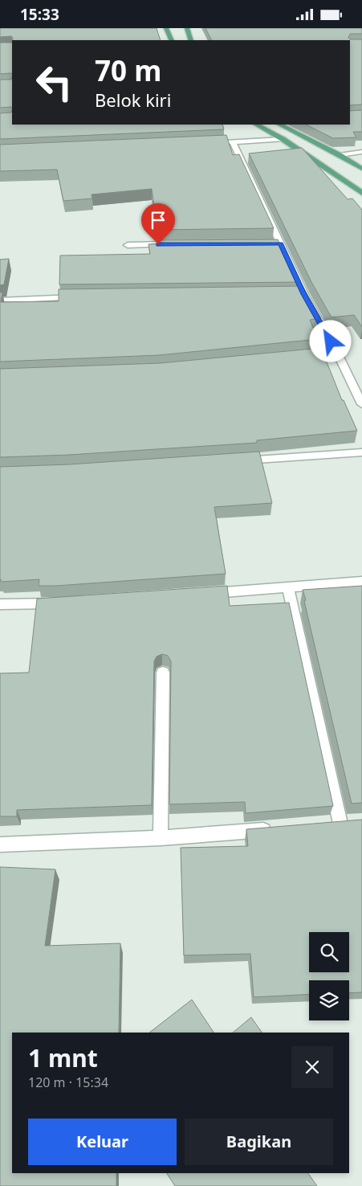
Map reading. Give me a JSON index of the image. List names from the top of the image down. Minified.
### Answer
{"page":{"status":"15:33","turn":["70 m","Belok kiri"],"heading":["1 mnt","120 m · 15:34"],"buttons":["Keluar","Bagikan"]}}
